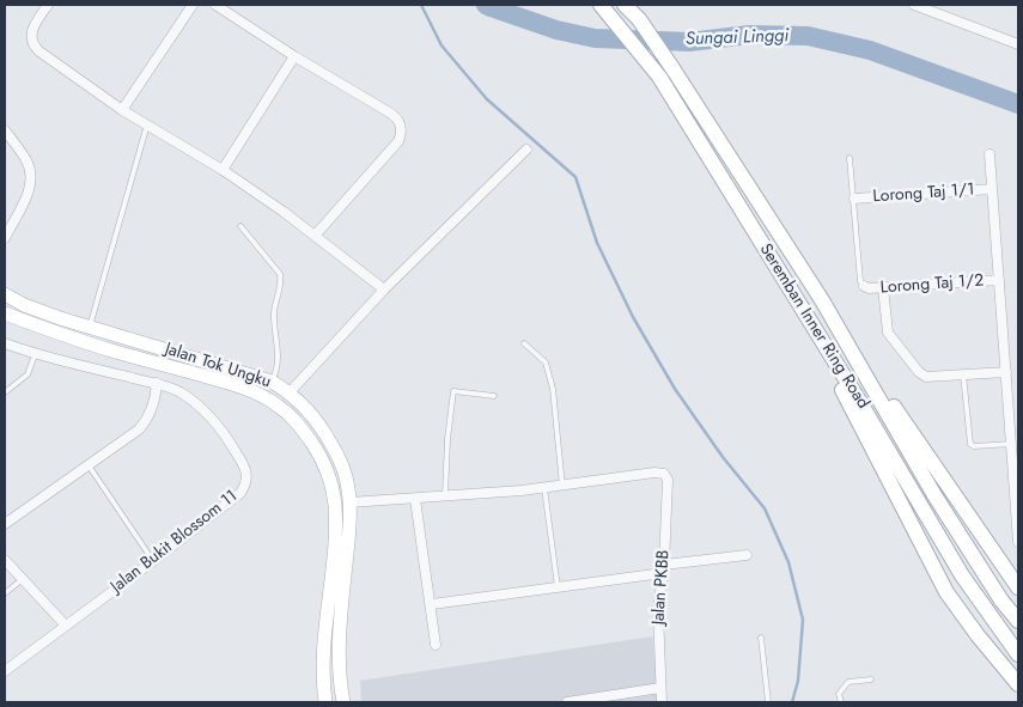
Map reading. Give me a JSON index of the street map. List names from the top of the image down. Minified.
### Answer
{"streets":{"main road":["Seremban Inner Ring Road","Jalan Tok Ungku"],"street":["Lorong Taj 1/1","Lorong Taj 1/2","Jalan Bukit Blossom 11","Jalan PKBB"]},"water":["Sungai Linggi"]}
